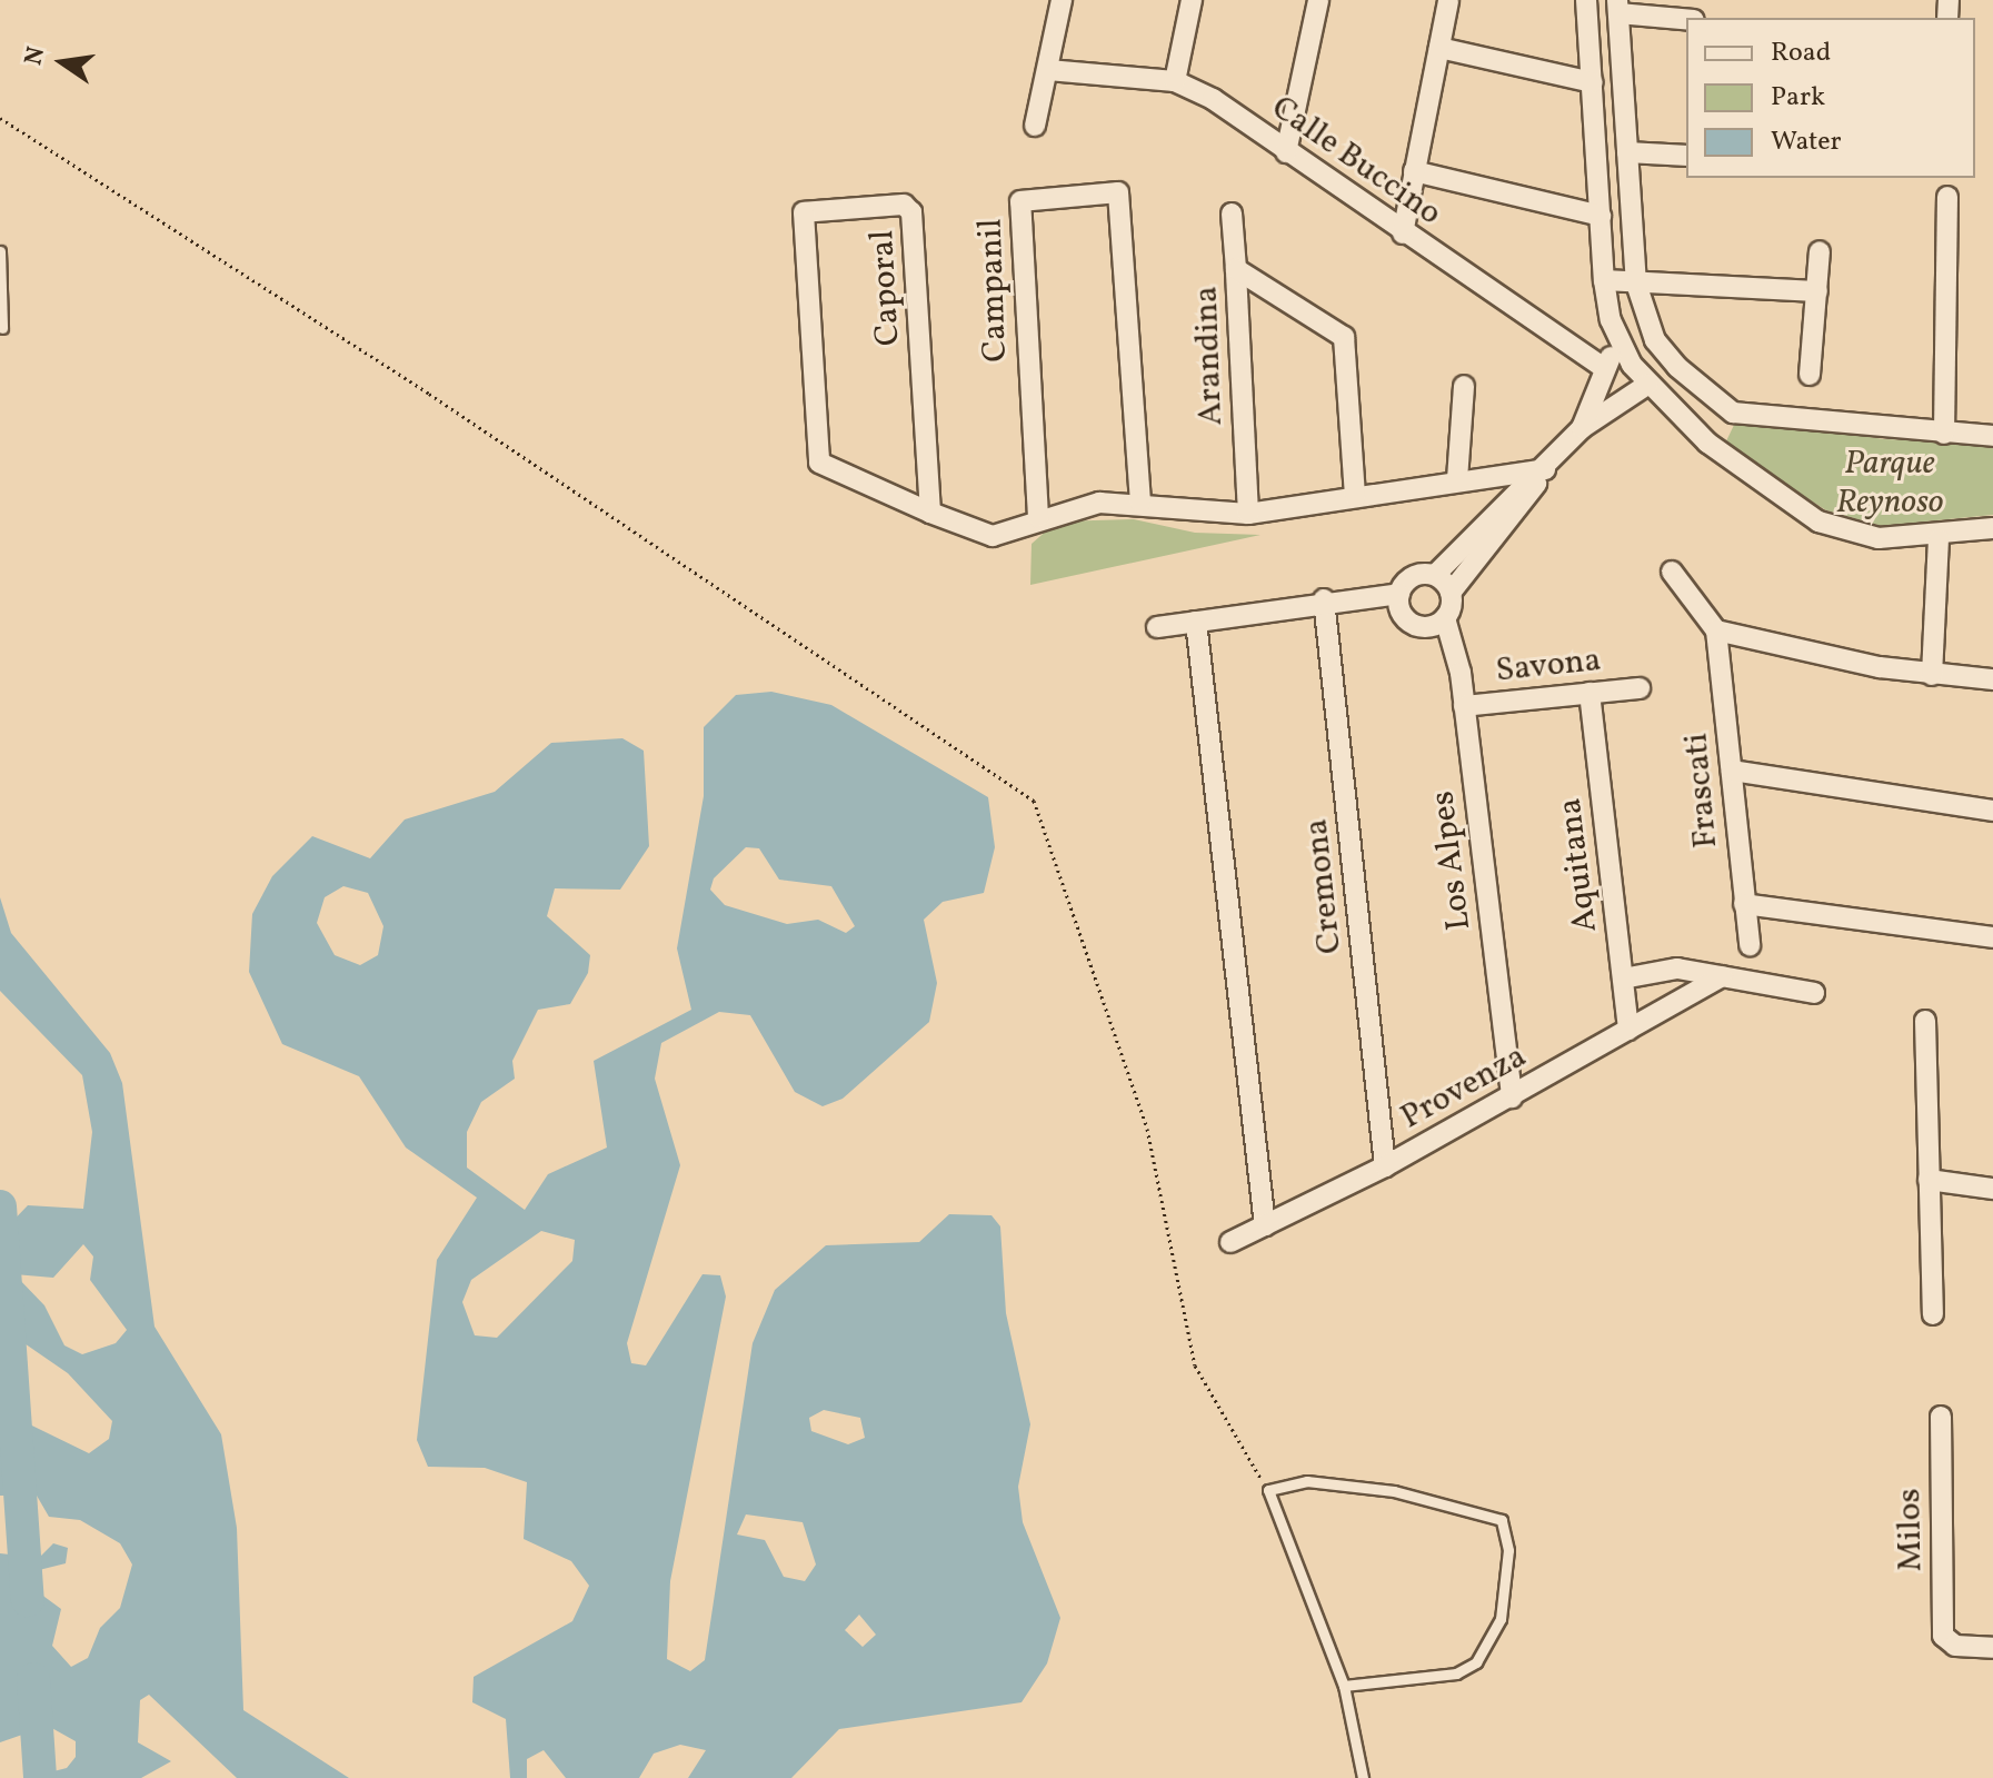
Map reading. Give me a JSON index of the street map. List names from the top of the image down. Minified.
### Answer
{"streets":{"street":["Calle Buccino","Caporal","Campanil","Arandina","Savona","Frascati","Los Alpes","Aquitana","Cremona","Provenza","Milos"]},"crossings":[["Savona","Los Alpes"],["Savona","Aquitana"],["Los Alpes","Provenza"],["Aquitana","Provenza"],["Cremona","Provenza"]],"parks":["Parque Reynoso"],"legend":["Road","Park","Water"],"north":"left"}
